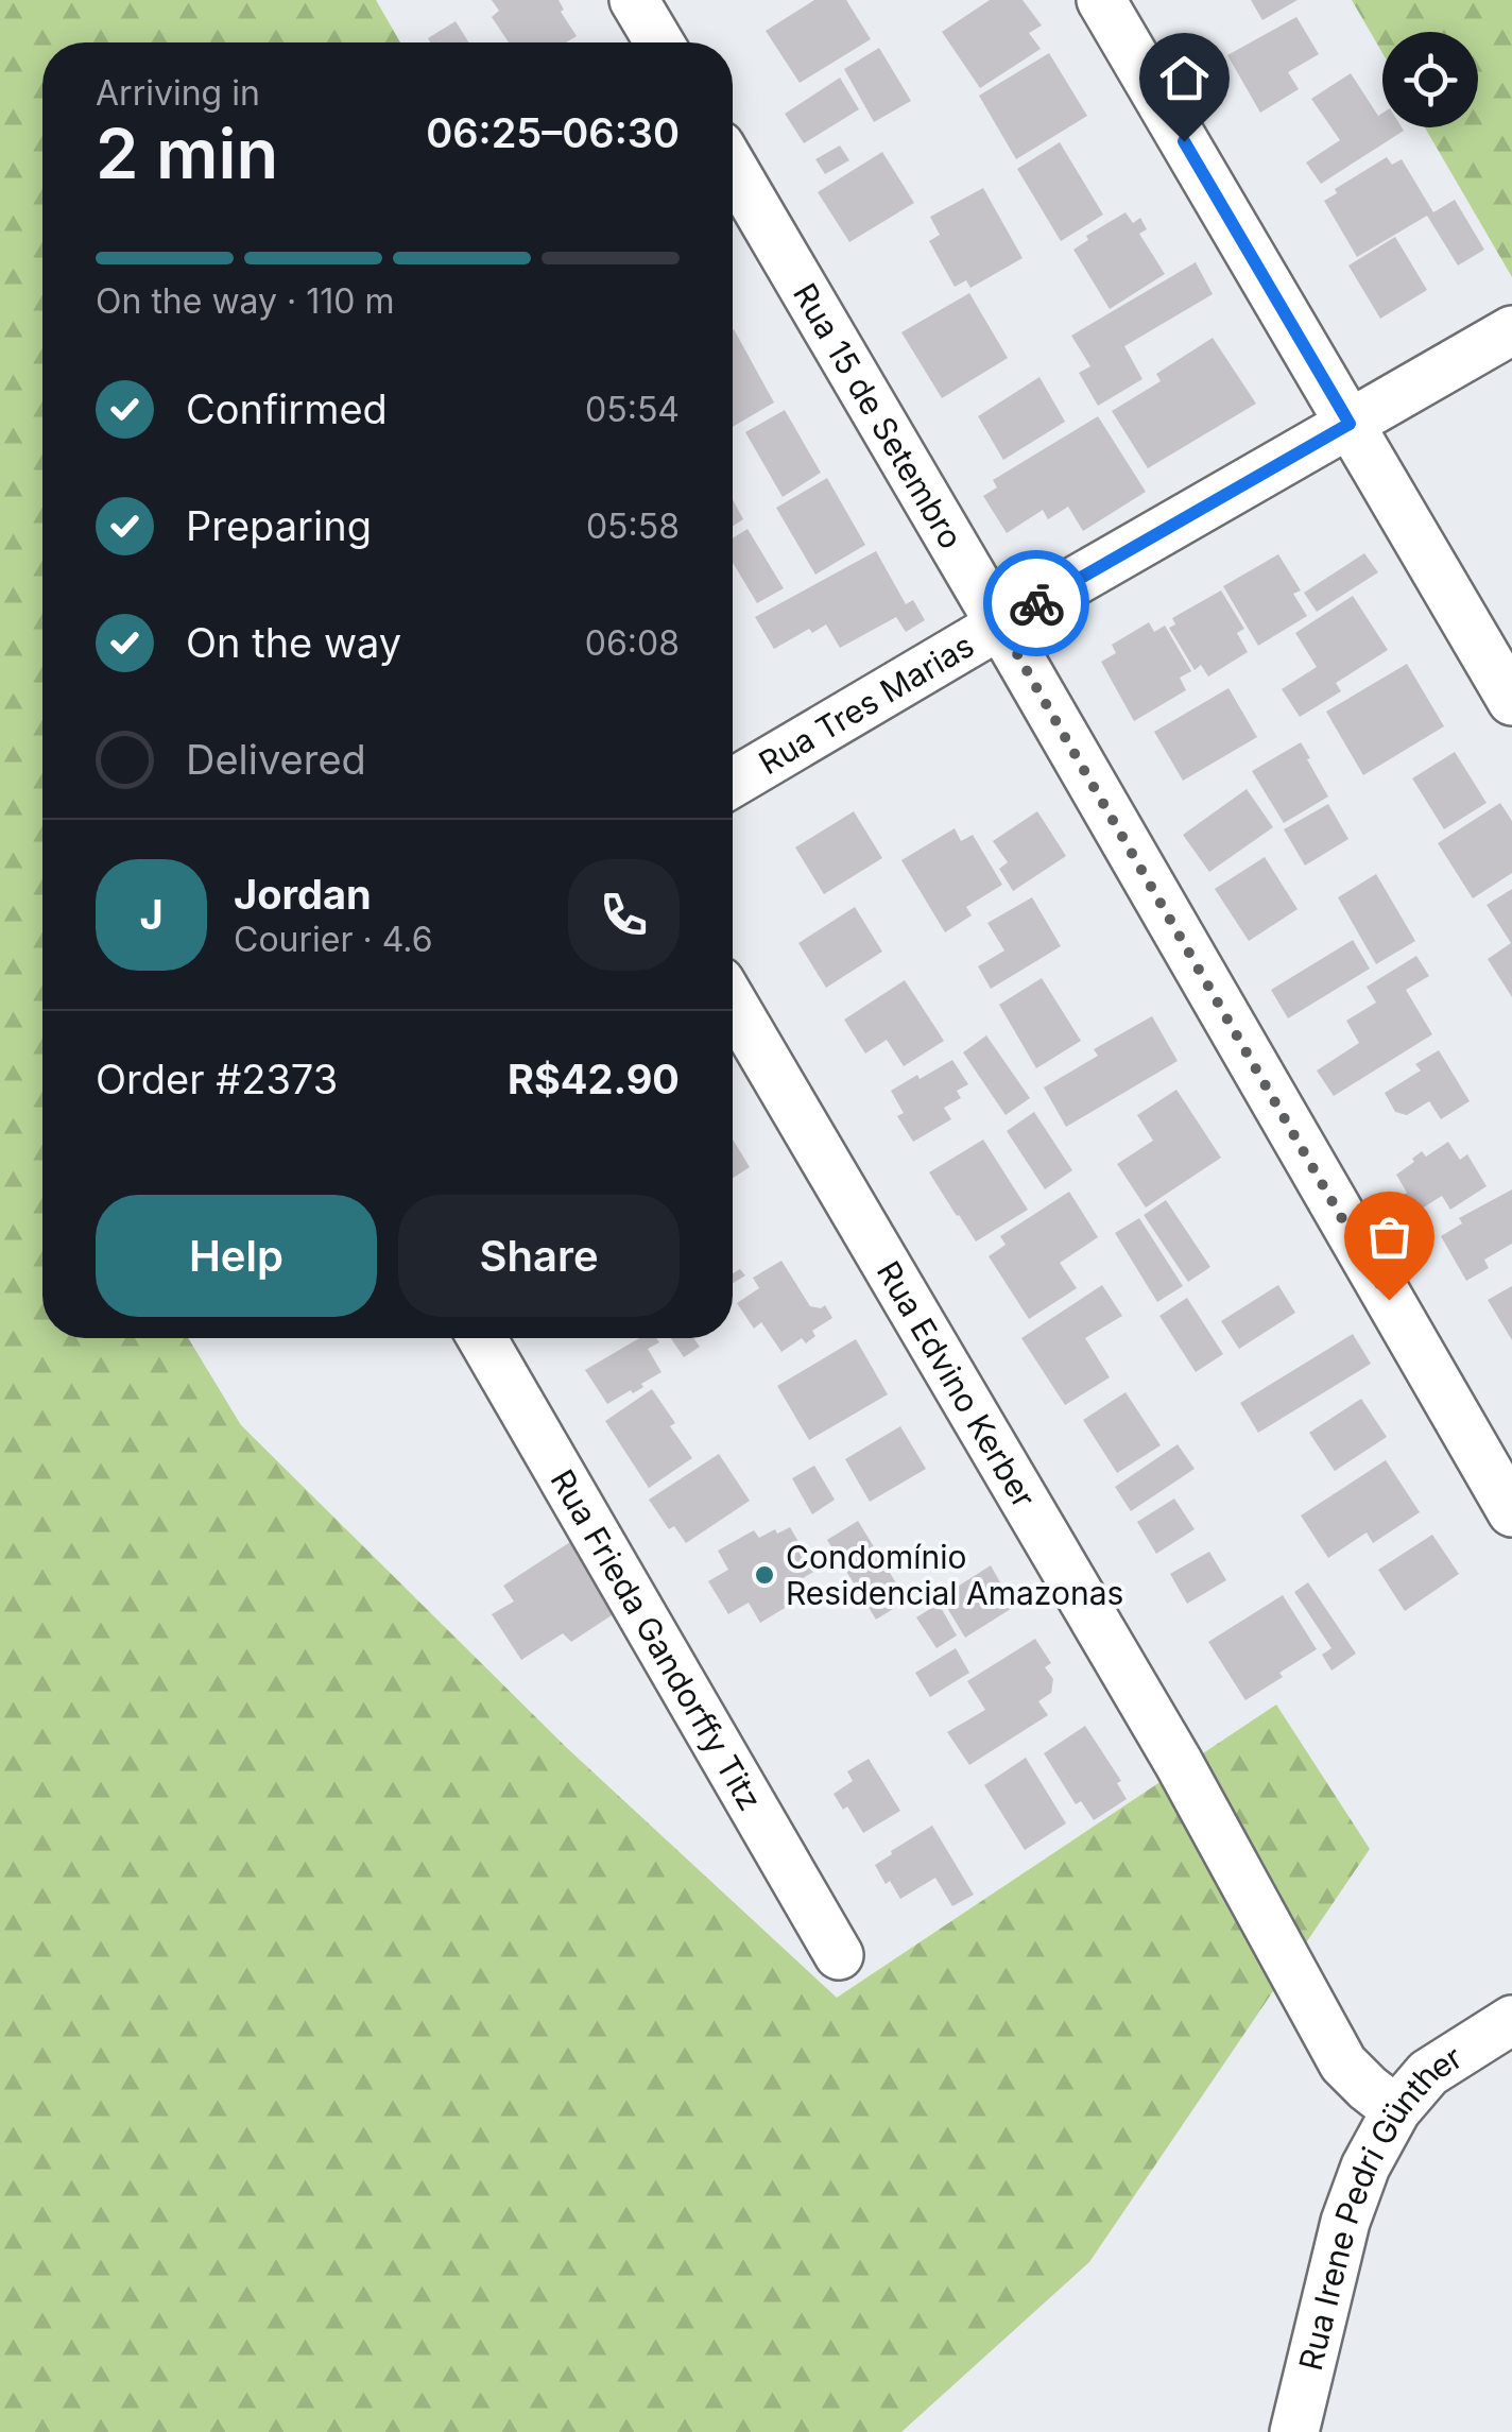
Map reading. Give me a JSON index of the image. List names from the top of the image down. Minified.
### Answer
{"streets":{"street":["Rua 15 de Setembro","Rua Tres Marias","Rua Edvino Kerber","Rua Frieda Gandorffy Titz","Rua Irene Pedri Günther"]},"crossings":[["Rua 15 de Setembro","Rua Tres Marias"],["Rua Edvino Kerber","Rua Irene Pedri Günther"]],"places":["Condomínio Residencial Amazonas"],"page":{"heading":["2 min","Arriving in","06:25–06:30"],"panel":["Jordan","Courier · 4.6","Order #2373","R$42.90"],"bar":"On the way · 110 m","list":[["Confirmed","05:54"],["Preparing","05:58"],["On the way","06:08"],"Delivered"],"round":"J","buttons":["Help","Share"]}}
